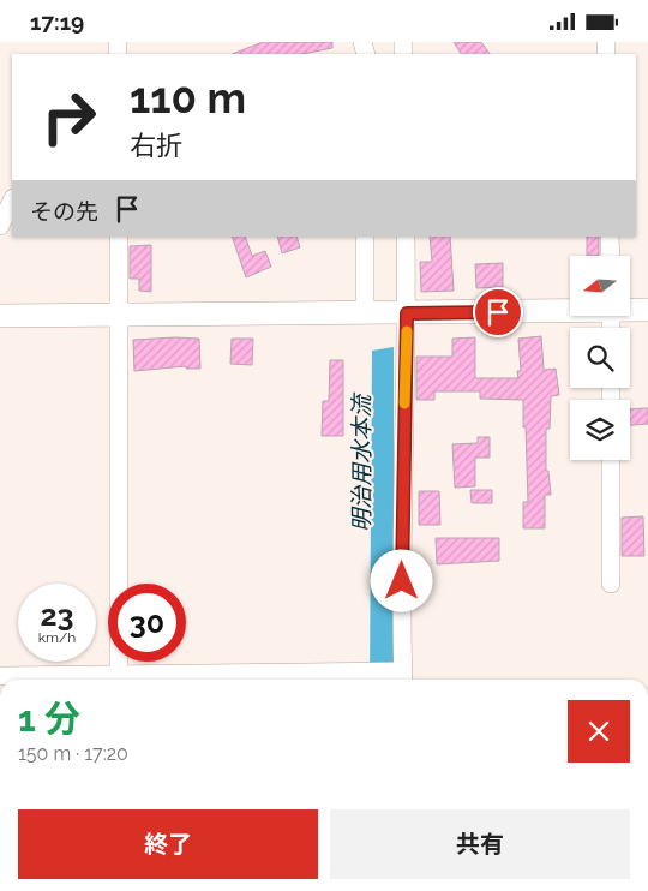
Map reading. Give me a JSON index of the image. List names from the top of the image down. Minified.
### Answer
{"water":["明治用水本流"],"north":"left","page":{"status":"17:19","turn":["110 m","右折"],"then":"その先","speed":"23 km/h","limit":"30","heading":["1 分","150 m · 17:20"],"buttons":["終了","共有"]}}
